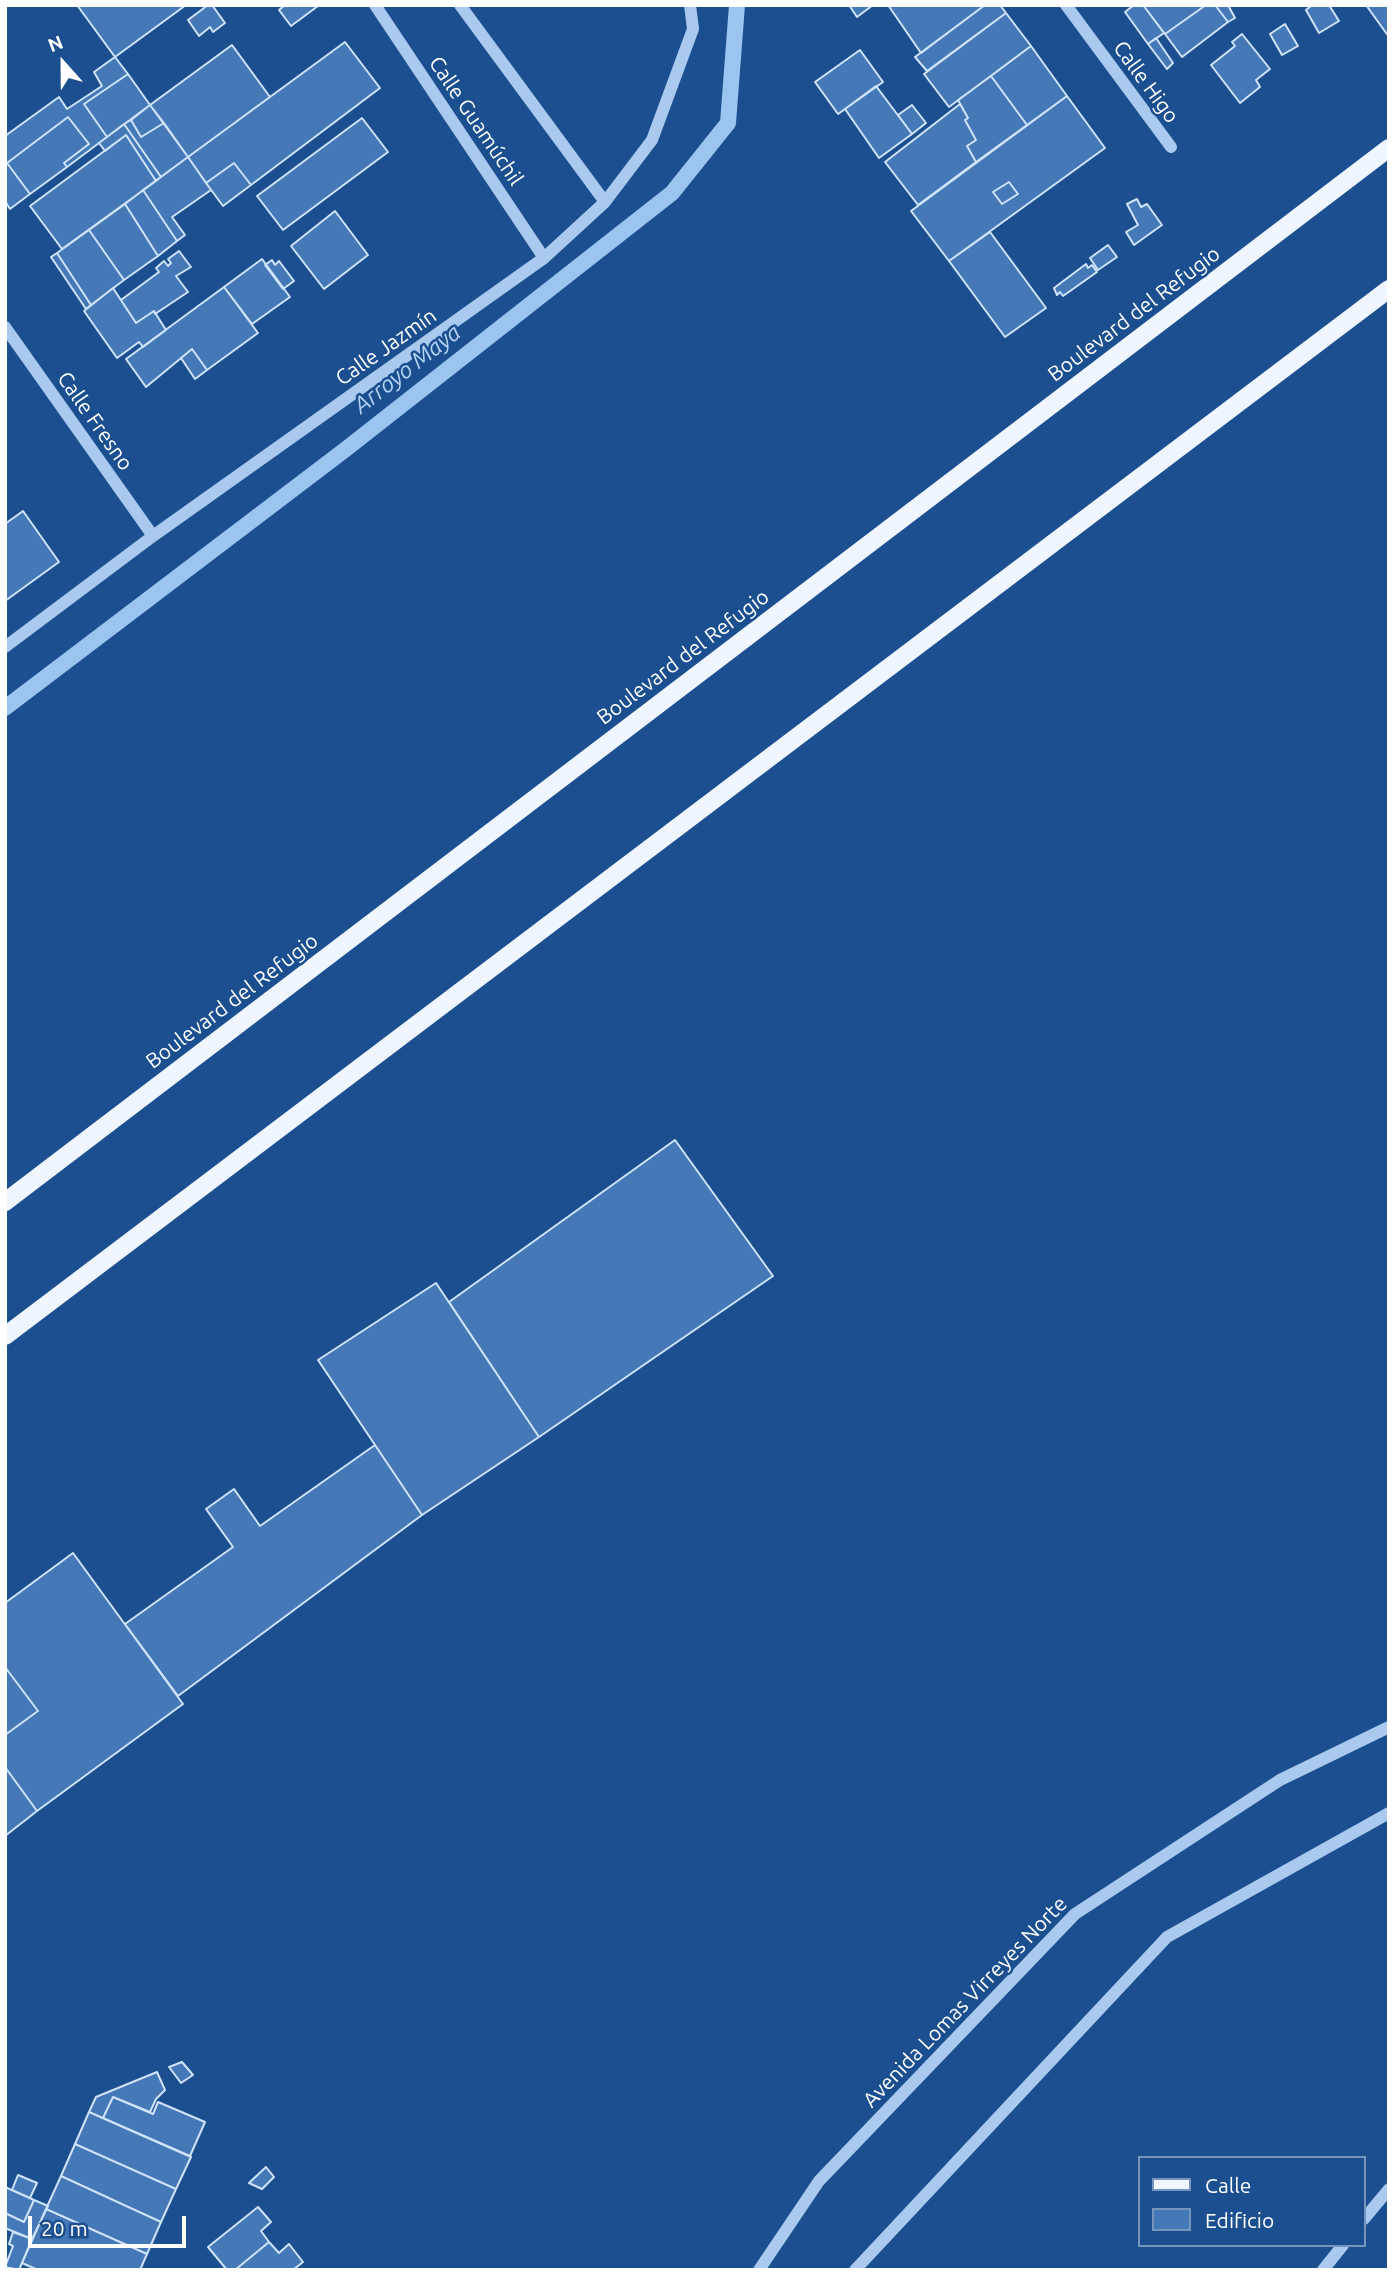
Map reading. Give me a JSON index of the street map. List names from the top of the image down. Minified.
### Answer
{"streets":{"main road":["Boulevard del Refugio"],"street":["Calle Higo","Calle Guamúchil","Calle Jazmín","Calle Fresno","Avenida Lomas Virreyes Norte"]},"crossings":[["Calle Guamúchil","Calle Jazmín"],["Calle Jazmín","Calle Fresno"]],"water":["Arroyo Maya"],"legend":["Calle","Edificio"],"scale_bar":"20 m","north":"top"}
